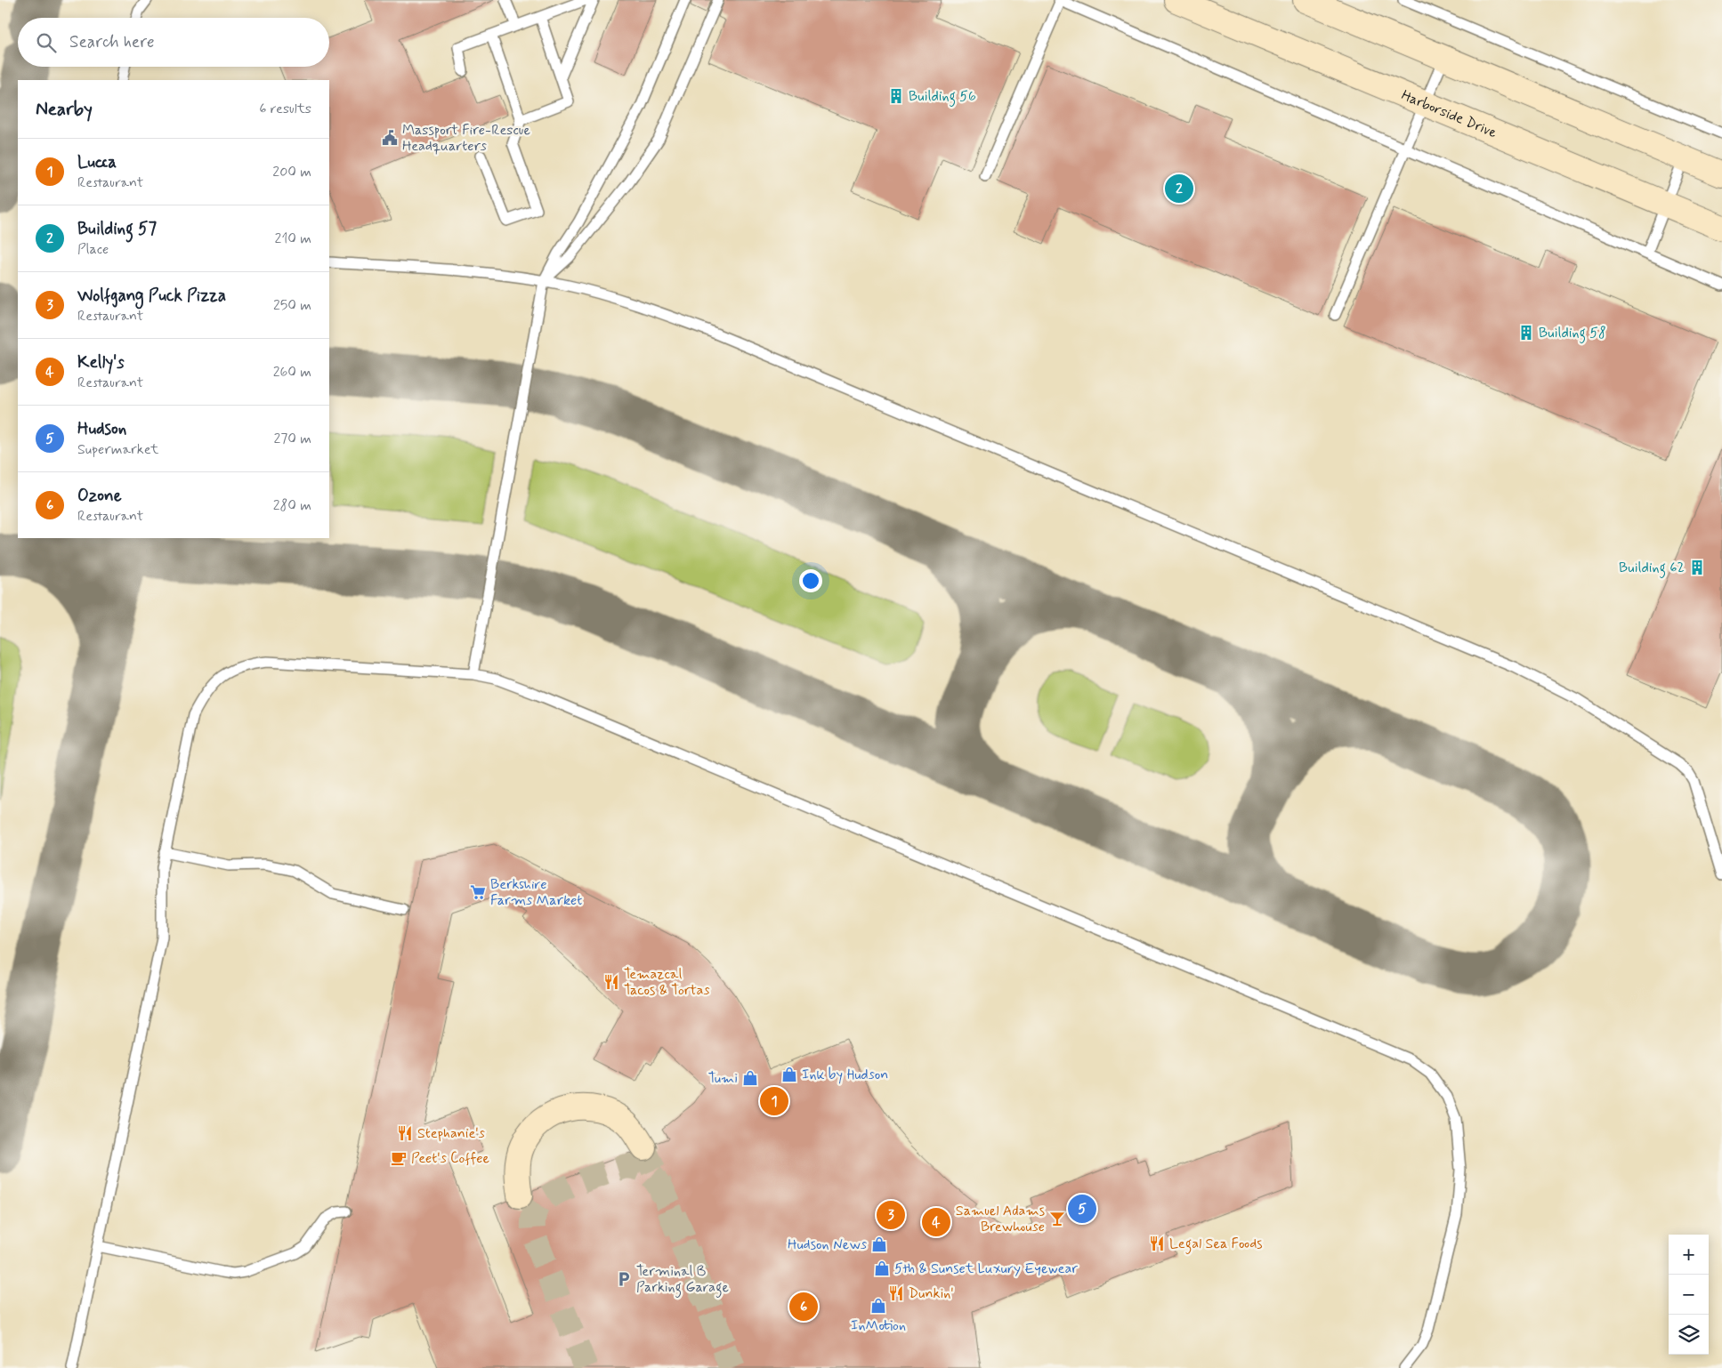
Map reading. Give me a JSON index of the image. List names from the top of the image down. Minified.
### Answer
{"streets":{"street":["Harborside Drive"]},"places":{"building":["Building 56","Building 58","Building 62"],"public building":["Massport Fire-Rescue Headquarters"],"supermarket":["Berkshire Farms Market"],"restaurant":["Temazcal Tacos & Tortas","Stephanie's","Legal Sea Foods","Dunkin'"],"shop":["Ink by Hudson","Tumi","Hudson News","5th & Sunset Luxury Eyewear","InMotion"],"cafe":["Peet's Coffee"],"bar":["Samuel Adams Brewhouse"],"parking":["Terminal B Parking Garage"]},"page":{"search":"Search here","heading":["Nearby","6 results"],"list":[{"mark":"1","name":"Lucca","note":"Restaurant","value":"200 m"},{"mark":"2","name":"Building 57","note":"Place","value":"210 m"},{"mark":"3","name":"Wolfgang Puck Pizza","note":"Restaurant","value":"250 m"},{"mark":"4","name":"Kelly's","note":"Restaurant","value":"260 m"},{"mark":"5","name":"Hudson","note":"Supermarket","value":"270 m"},{"mark":"6","name":"Ozone","note":"Restaurant","value":"280 m"}],"pins":["2","1","5","3","4","6"],"map_buttons":["+","−"]}}
